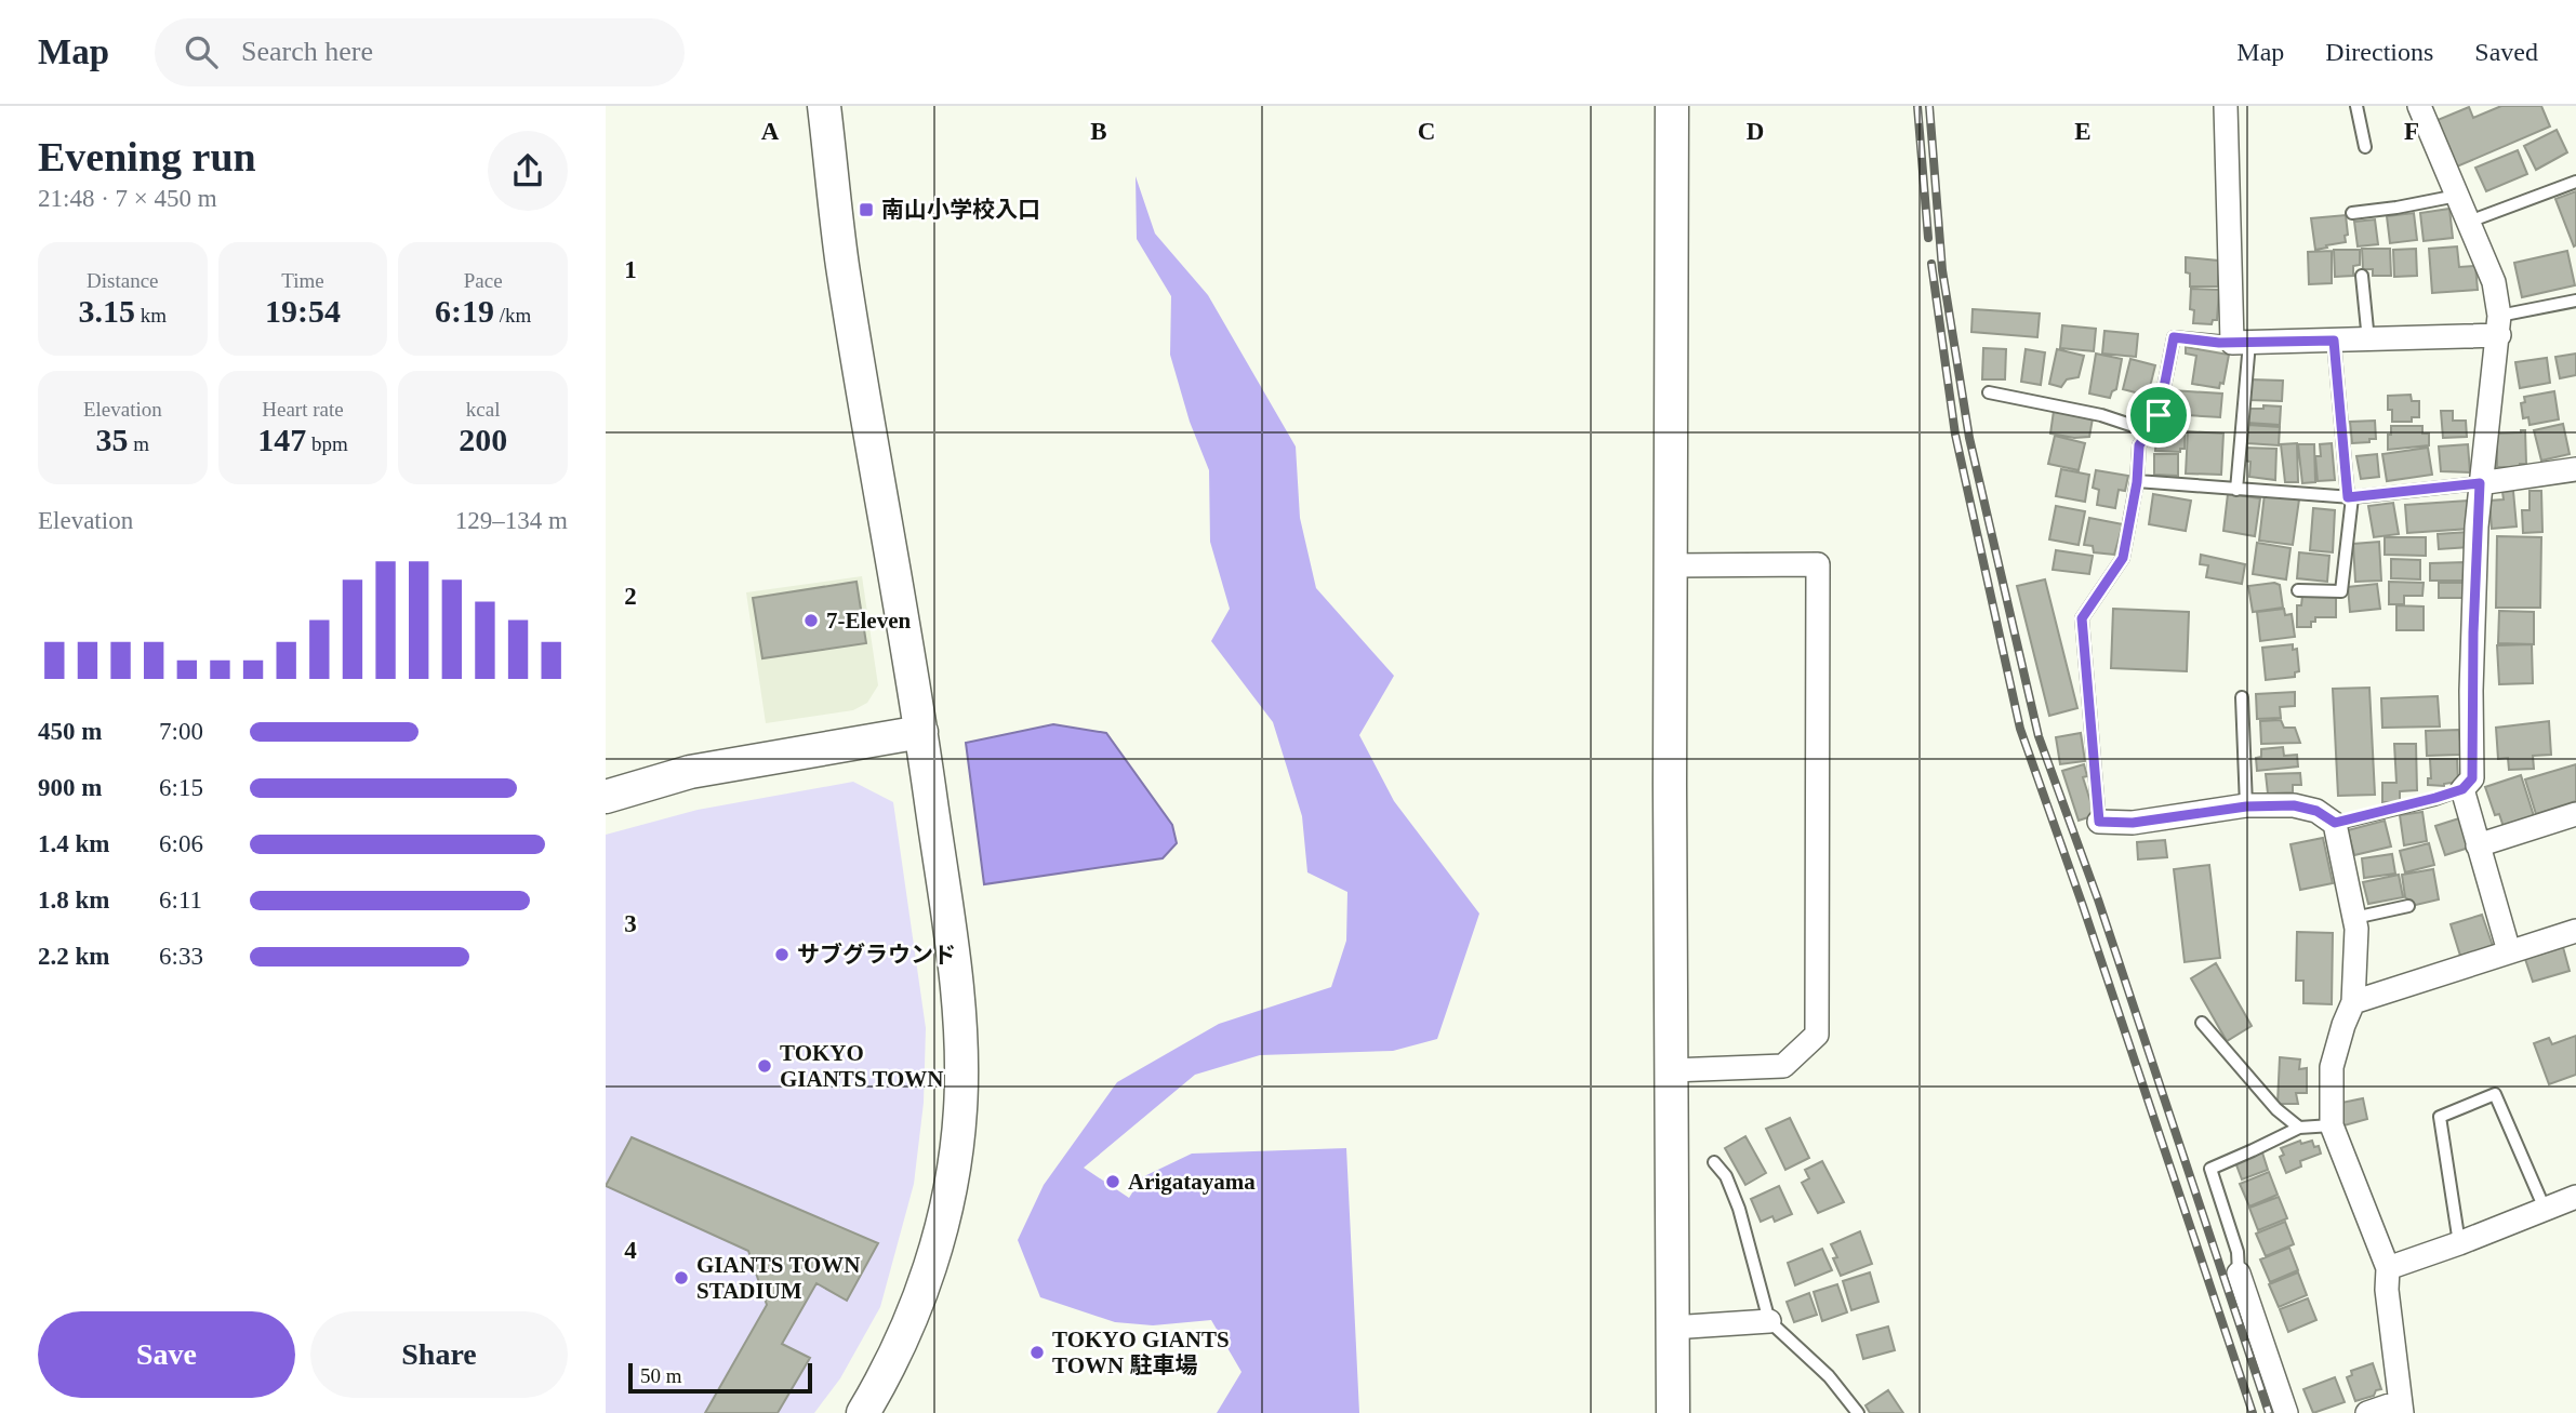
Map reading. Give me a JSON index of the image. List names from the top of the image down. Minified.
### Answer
{"places":{"transit":["南山小学校入口"],"other":["7-Eleven","サブグラウンド","TOKYO GIANTS TOWN","Arigatayama","GIANTS TOWN STADIUM","TOKYO GIANTS TOWN 駐車場"]},"scale_bar":"50 m","page":{"header":"Map","search":"Search here","nav":["Map","Directions","Saved"],"heading":["Evening run","21:48 · 7 × 450 m"],"stats":[["Distance","3.15 km"],["Time","19:54"],["Pace","6:19 /km"],["Elevation","35 m"],["Heart rate","147 bpm"],["kcal","200"]],"chart":["Elevation","129–134 m"],"list":[{"name":"450 m","note":"7:00"},{"name":"900 m","note":"6:15"},{"name":"1.4 km","note":"6:06"},{"name":"1.8 km","note":"6:11"},{"name":"2.2 km","note":"6:33"}],"buttons":["Save","Share"],"scale":"50 m"},"grid":{"columns":["A","B","C","D","E","F"],"rows":["1","2","3","4"]}}
